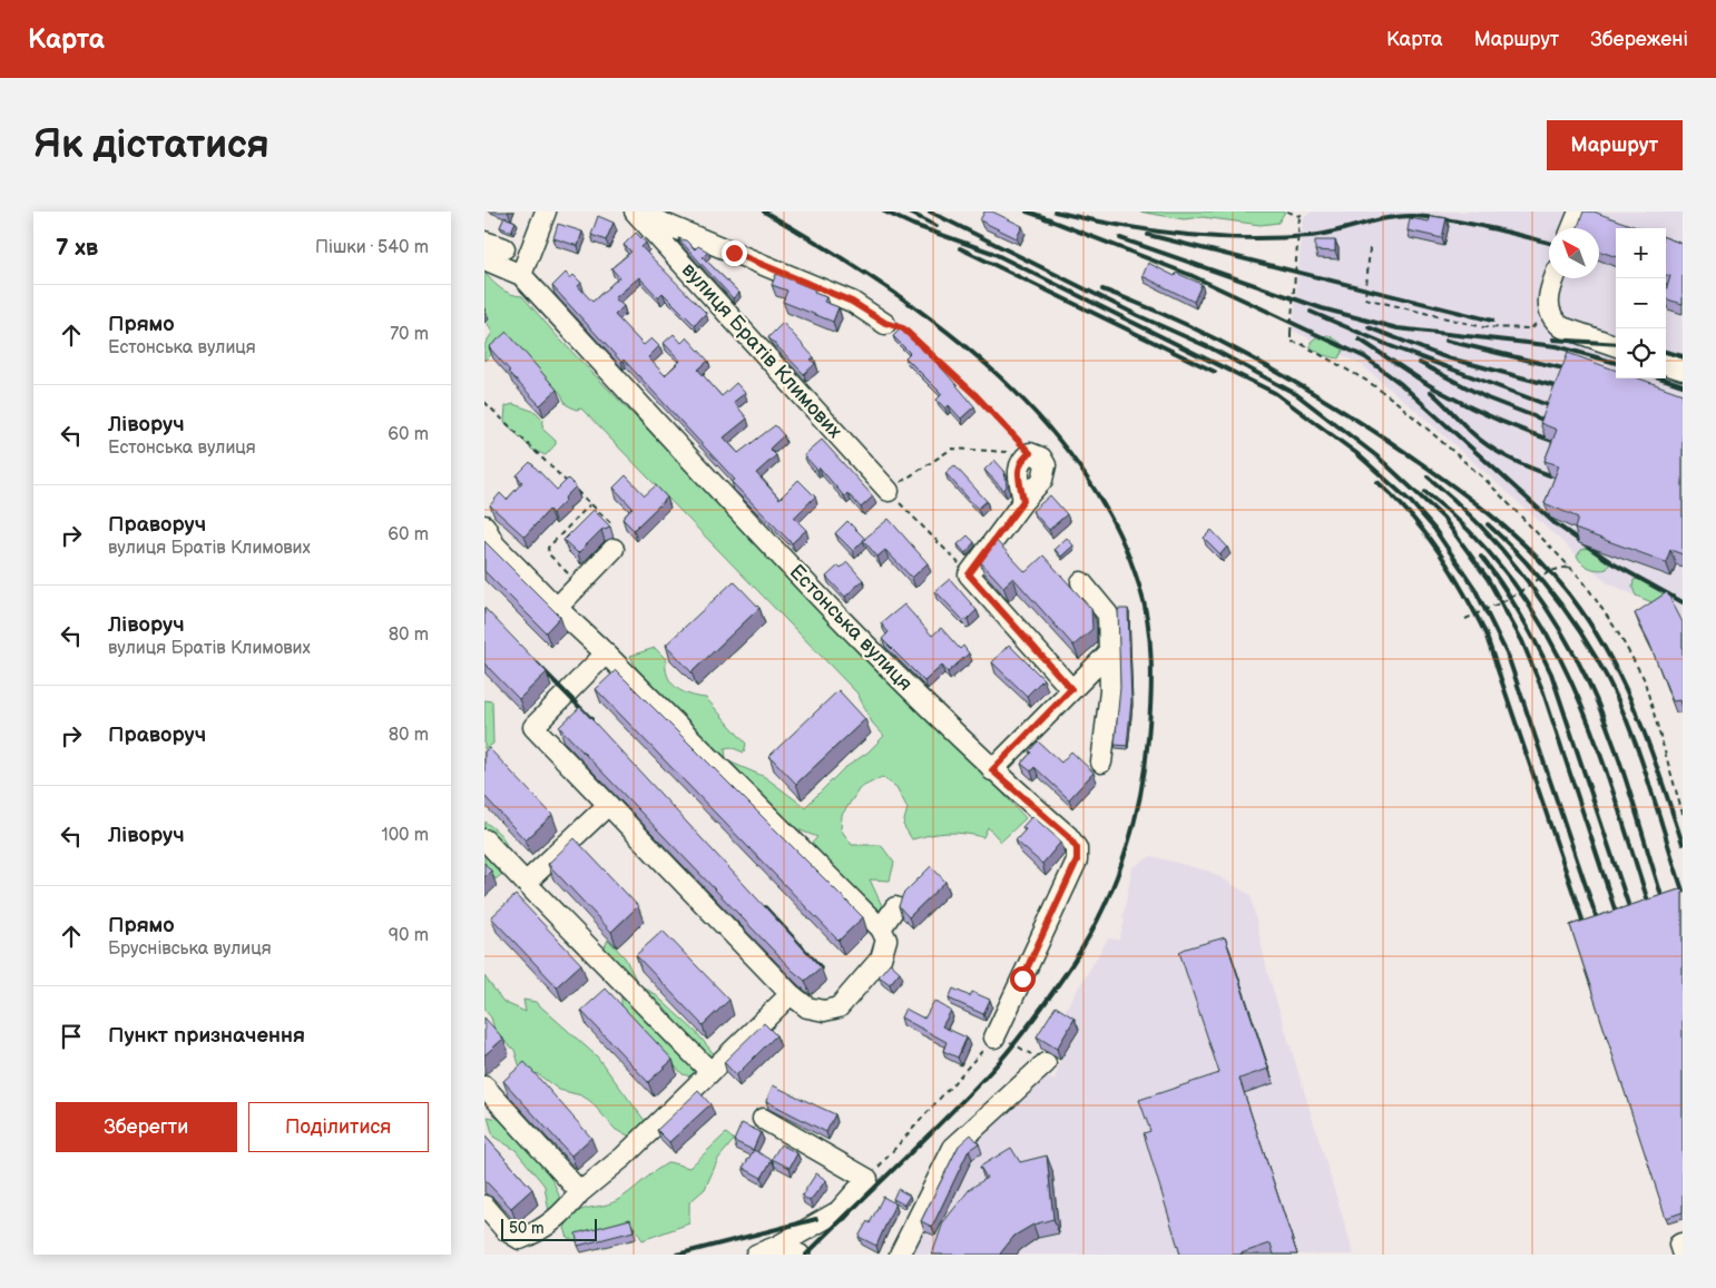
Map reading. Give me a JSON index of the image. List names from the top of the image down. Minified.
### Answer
{"streets":{"street":["вулиця Братів Климових","Естонська вулиця"]},"scale_bar":"50 m","north":"top left","page":{"header":"Карта","nav":["Карта","Маршрут","Збережені"],"buttons":["Маршрут",["Зберегти","Поділитися"]],"title":"Як дістатися","heading":["7 хв","Пішки · 540 m"],"map_buttons":["+","−"],"list":[["Прямо","Естонська вулиця","70 m"],["Ліворуч","Естонська вулиця","60 m"],["Праворуч","вулиця Братів Климових","60 m"],["Ліворуч","вулиця Братів Климових","80 m"],["Праворуч","80 m"],["Ліворуч","100 m"],["Прямо","Бруснівська вулиця","90 m"],"Пункт призначення"],"scale":"50 m"}}
